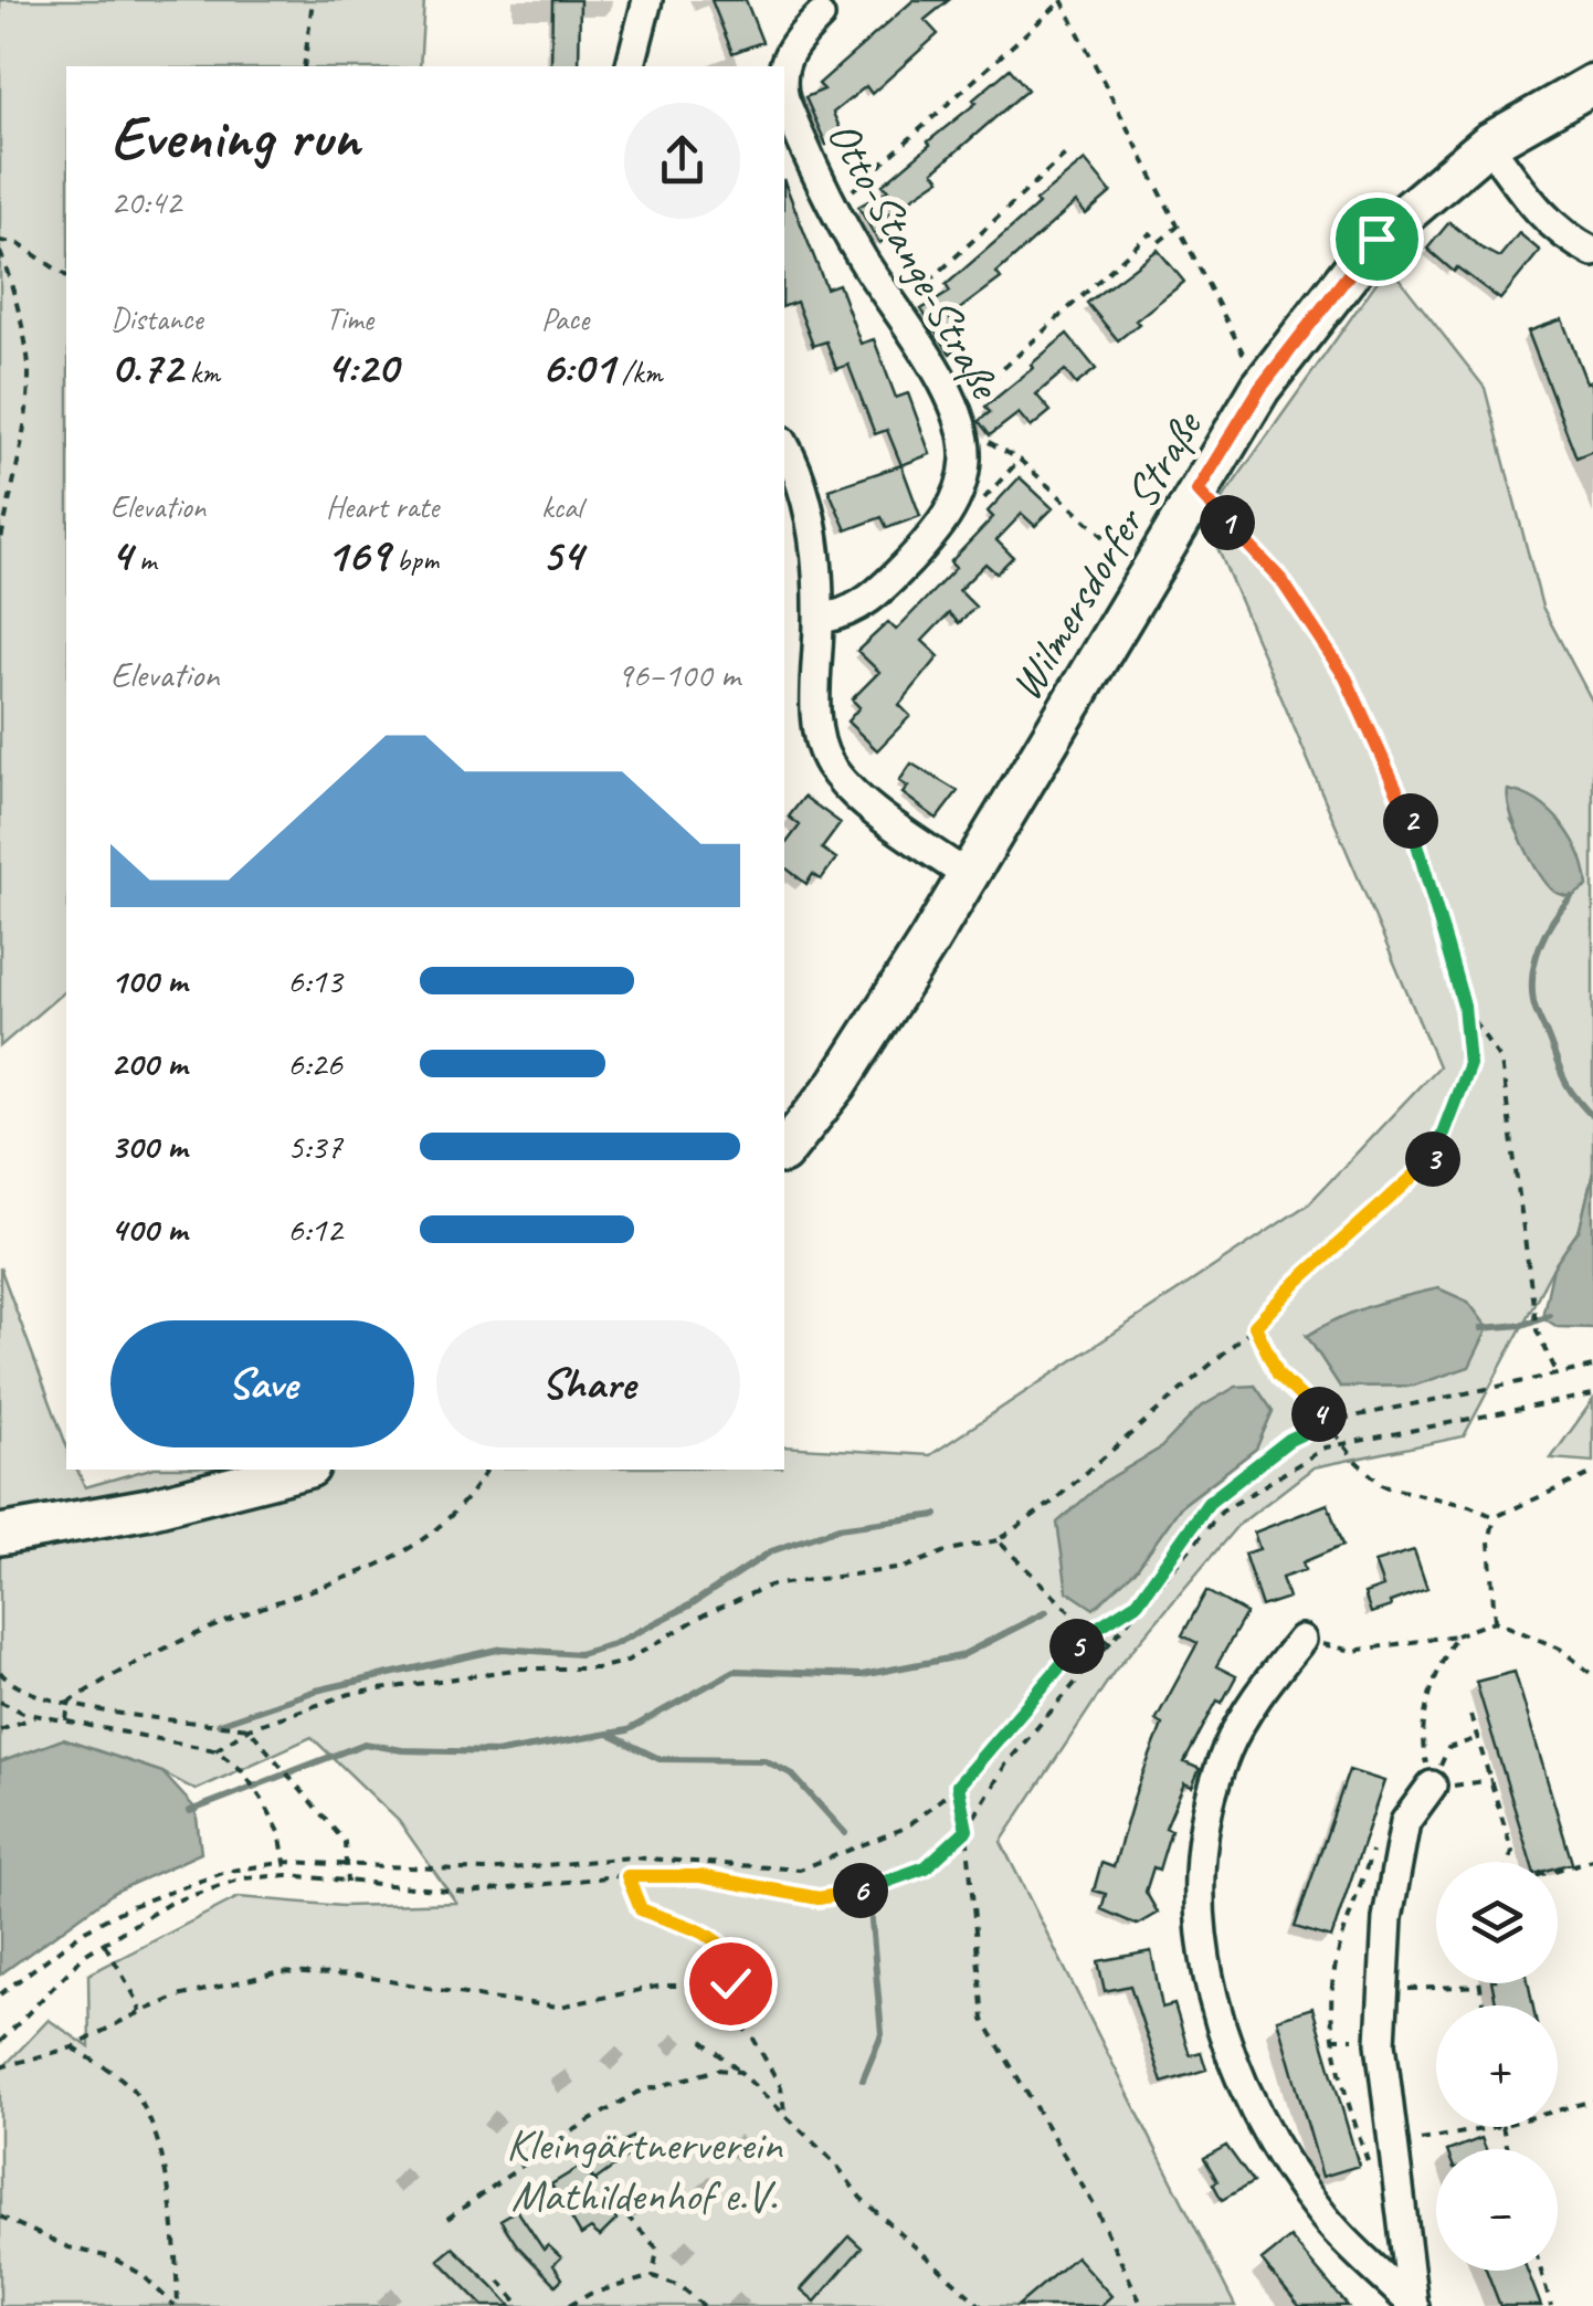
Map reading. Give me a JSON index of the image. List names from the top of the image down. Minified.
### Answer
{"streets":{"street":["Otto-Stange-Straße","Wilmersdorfer Straße"]},"parks":["Kleingärtnerverein Mathildenhof e.V."],"page":{"heading":["Evening run","20:42"],"stats":[["Distance","0.72 km"],["Time","4:20"],["Pace","6:01 /km"],["Elevation","4 m"],["Heart rate","169 bpm"],["kcal","54"]],"pins":["1","2","3","4","5","6"],"chart":["Elevation","96–100 m"],"list":[{"name":"100 m","note":"6:13"},{"name":"200 m","note":"6:26"},{"name":"300 m","note":"5:37"},{"name":"400 m","note":"6:12"}],"buttons":["Save","Share"],"map_buttons":["+","−"]}}
